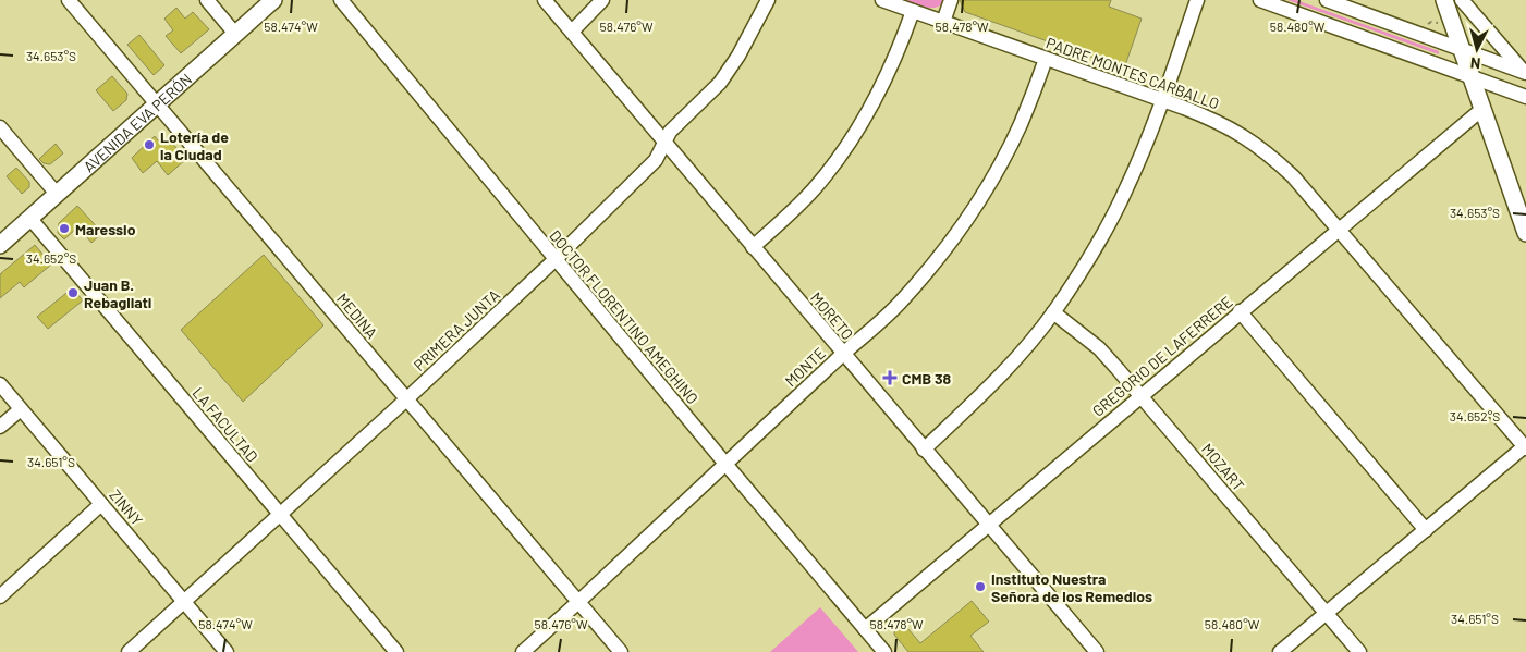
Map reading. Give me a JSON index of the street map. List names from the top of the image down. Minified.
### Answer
{"streets":{"main road":["AVENIDA EVA PERÓN"],"street":["PADRE MONTES CARBALLO","MEDINA","MORETO","DOCTOR FLORENTINO AMEGHINO","PRIMERA JUNTA","GREGORIO DE LAFERRERE","MONTE","LA FACULTAD","MOZART","ZINNY"]},"crossings":[["PADRE MONTES CARBALLO","GREGORIO DE LAFERRERE"],["PADRE MONTES CARBALLO","MONTE"],["AVENIDA EVA PERÓN","MEDINA"],["AVENIDA EVA PERÓN","LA FACULTAD"],["MEDINA","PRIMERA JUNTA"],["MEDINA","MONTE"],["MORETO","PRIMERA JUNTA"],["MORETO","GREGORIO DE LAFERRERE"],["MORETO","MONTE"],["DOCTOR FLORENTINO AMEGHINO","PRIMERA JUNTA"],["DOCTOR FLORENTINO AMEGHINO","GREGORIO DE LAFERRERE"],["DOCTOR FLORENTINO AMEGHINO","MONTE"],["PRIMERA JUNTA","LA FACULTAD"],["PRIMERA JUNTA","ZINNY"],["GREGORIO DE LAFERRERE","MOZART"]],"places":{"other":["Lotería de la Ciudad","Maressio","Juan B. Rebagliati","Instituto Nuestra Señora de los Remedios"],"health":["CMB 38"]},"north":"bottom","coordinates":["58.474°W","58.476°W","58.478°W","58.480°W","34.653°S","34.652°S","34.651°S"]}
